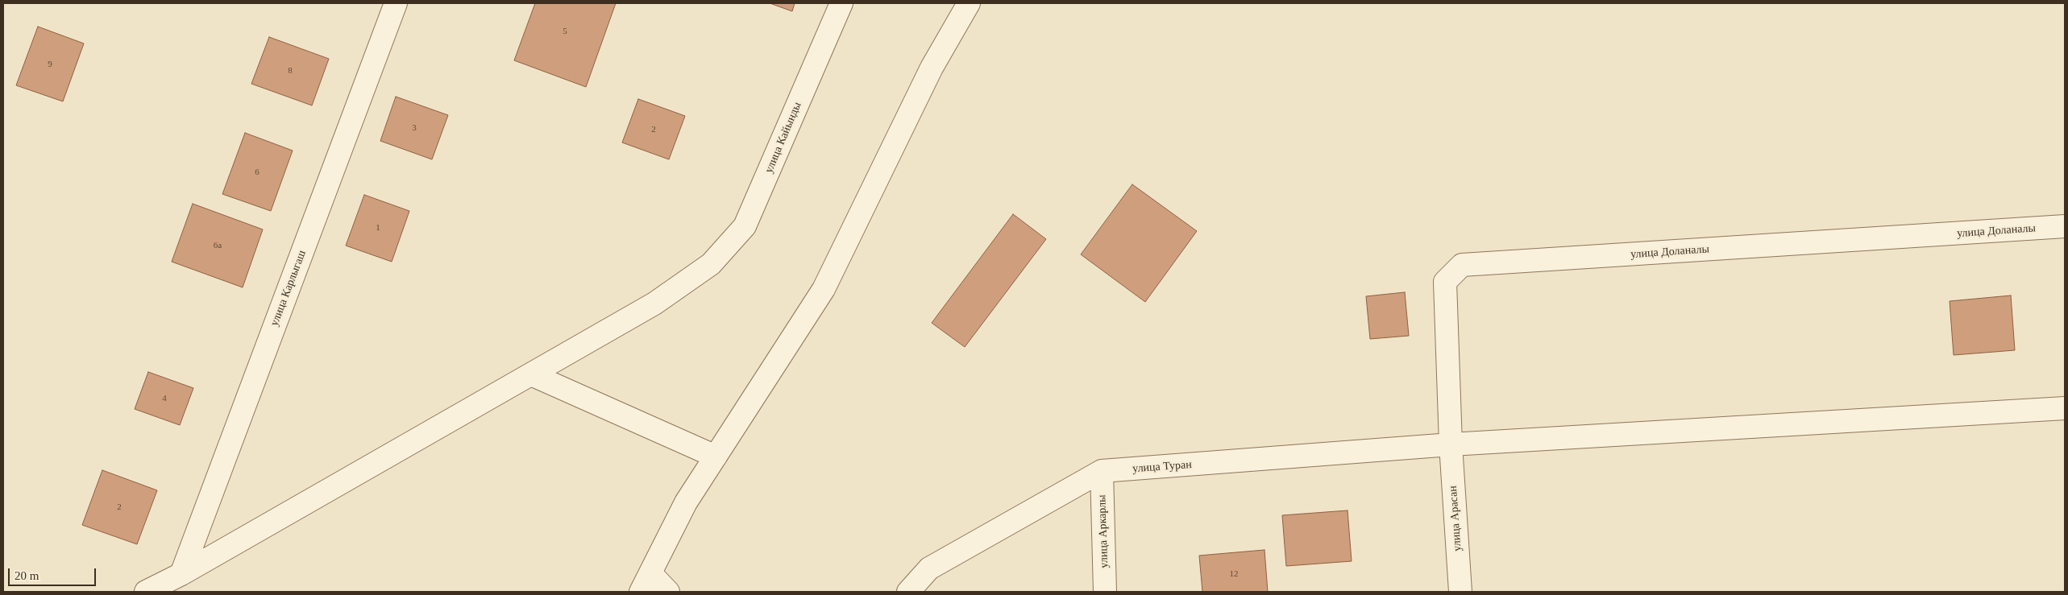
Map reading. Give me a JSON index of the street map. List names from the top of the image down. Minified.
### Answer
{"streets":{"street":["улица Кайынды","улица Доланалы","улица Карлыгаш","улица Туран","улица Арасан","улица Аркарлы"]},"crossings":[["улица Кайынды","улица Карлыгаш"],["улица Доланалы","улица Туран"],["улица Доланалы","улица Арасан"],["улица Туран","улица Арасан"],["улица Туран","улица Аркарлы"]],"house_numbers":["5","9","8","3","2","6","1","6а","4","2","12"],"scale_bar":"20 m"}
